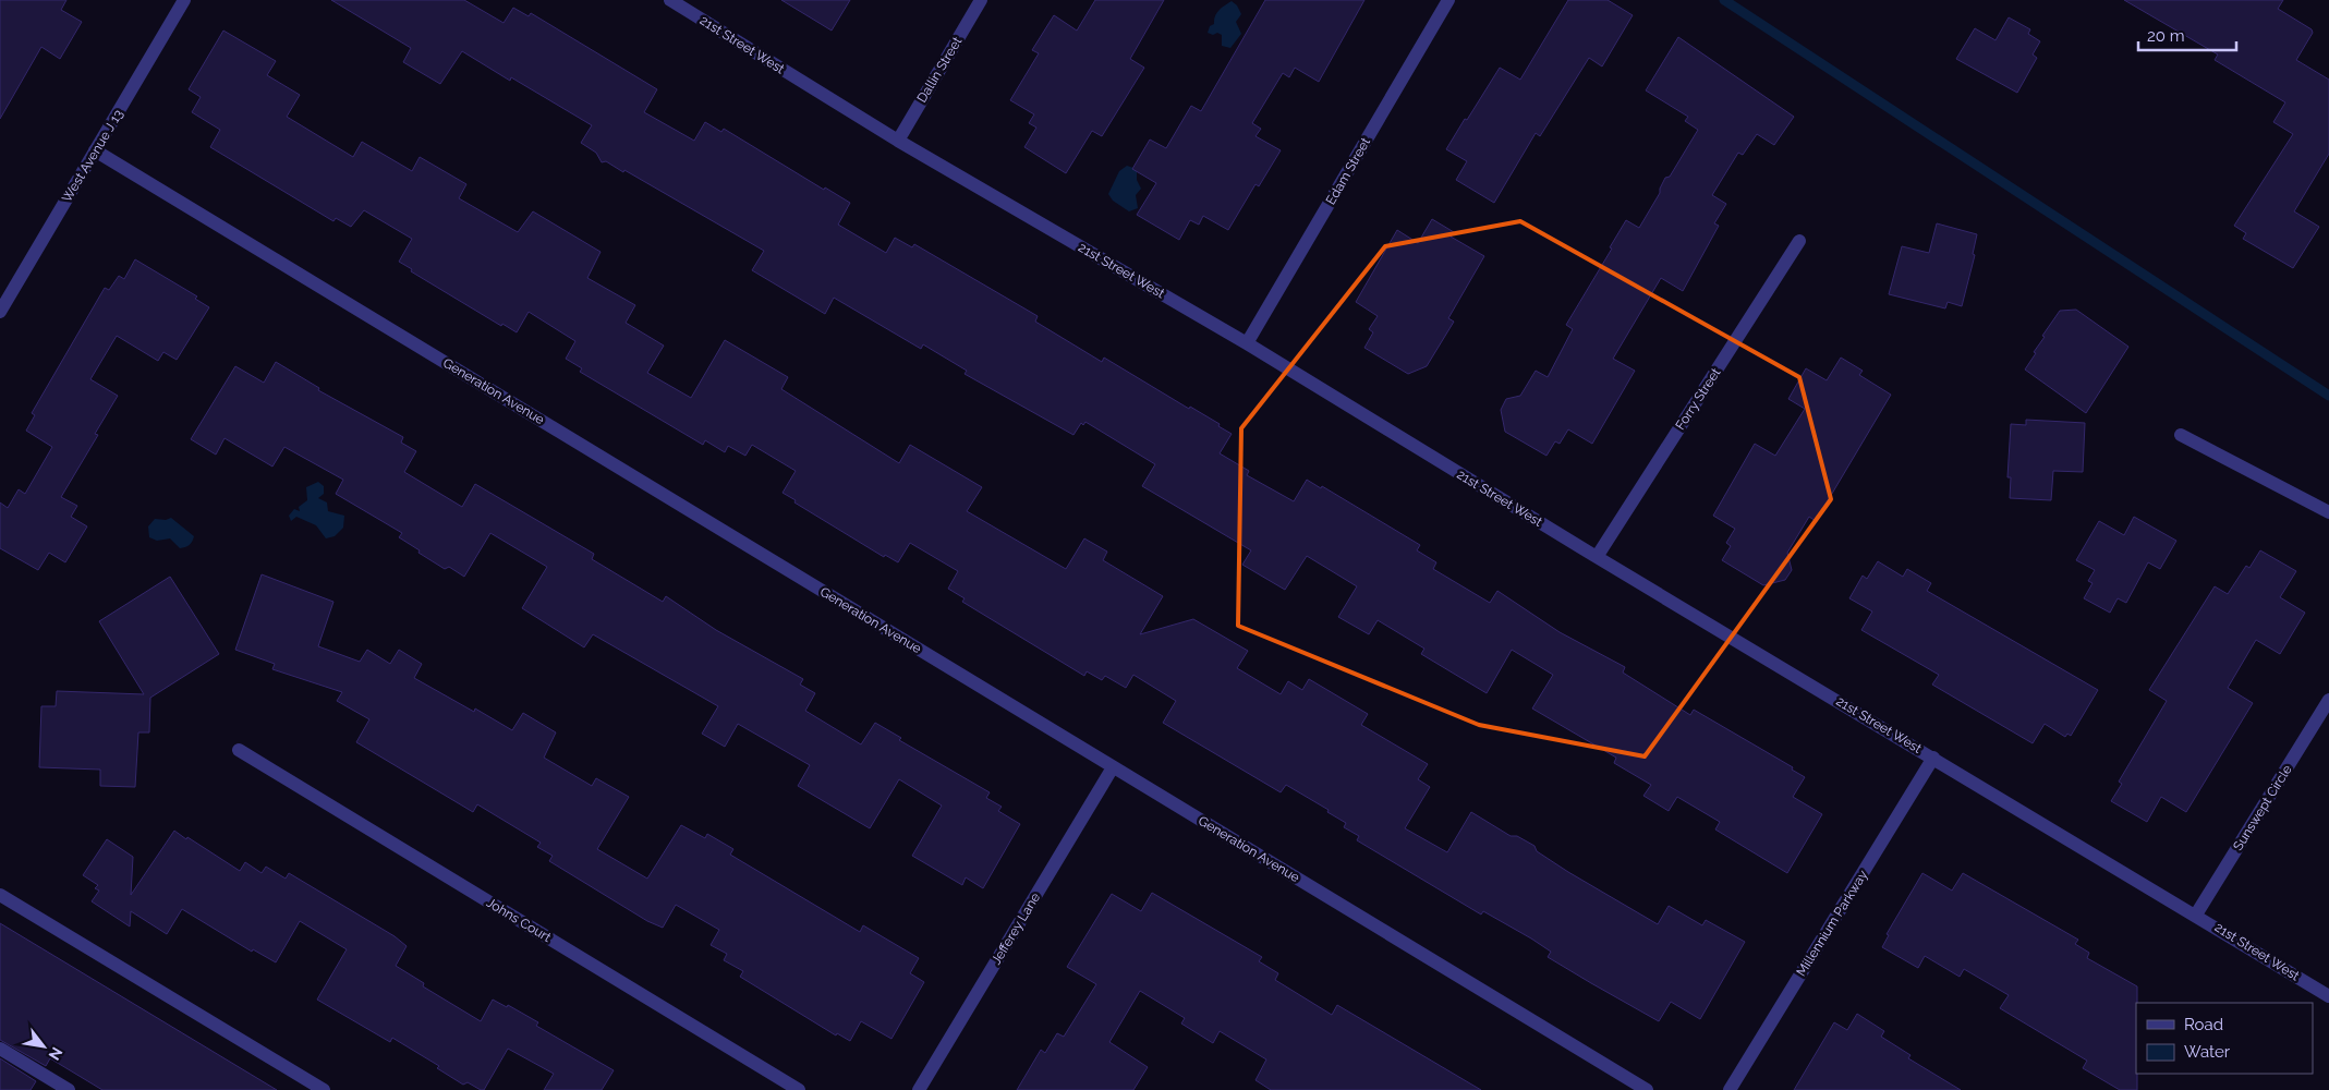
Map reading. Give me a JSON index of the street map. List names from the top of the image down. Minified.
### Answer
{"streets":{"street":["21st Street West","Dallin Street","West Avenue J 13","Edam Street","Generation Avenue","Forry Street","Sunswept Circle","Johns Court","Millennium Parkway","Jefferey Lane"]},"crossings":[["21st Street West","Dallin Street"],["21st Street West","Edam Street"],["21st Street West","Forry Street"],["21st Street West","Sunswept Circle"],["21st Street West","Millennium Parkway"],["West Avenue J 13","Generation Avenue"],["Generation Avenue","Jefferey Lane"]],"legend":["Road","Water"],"scale_bar":"20 m","north":"bottom right"}
